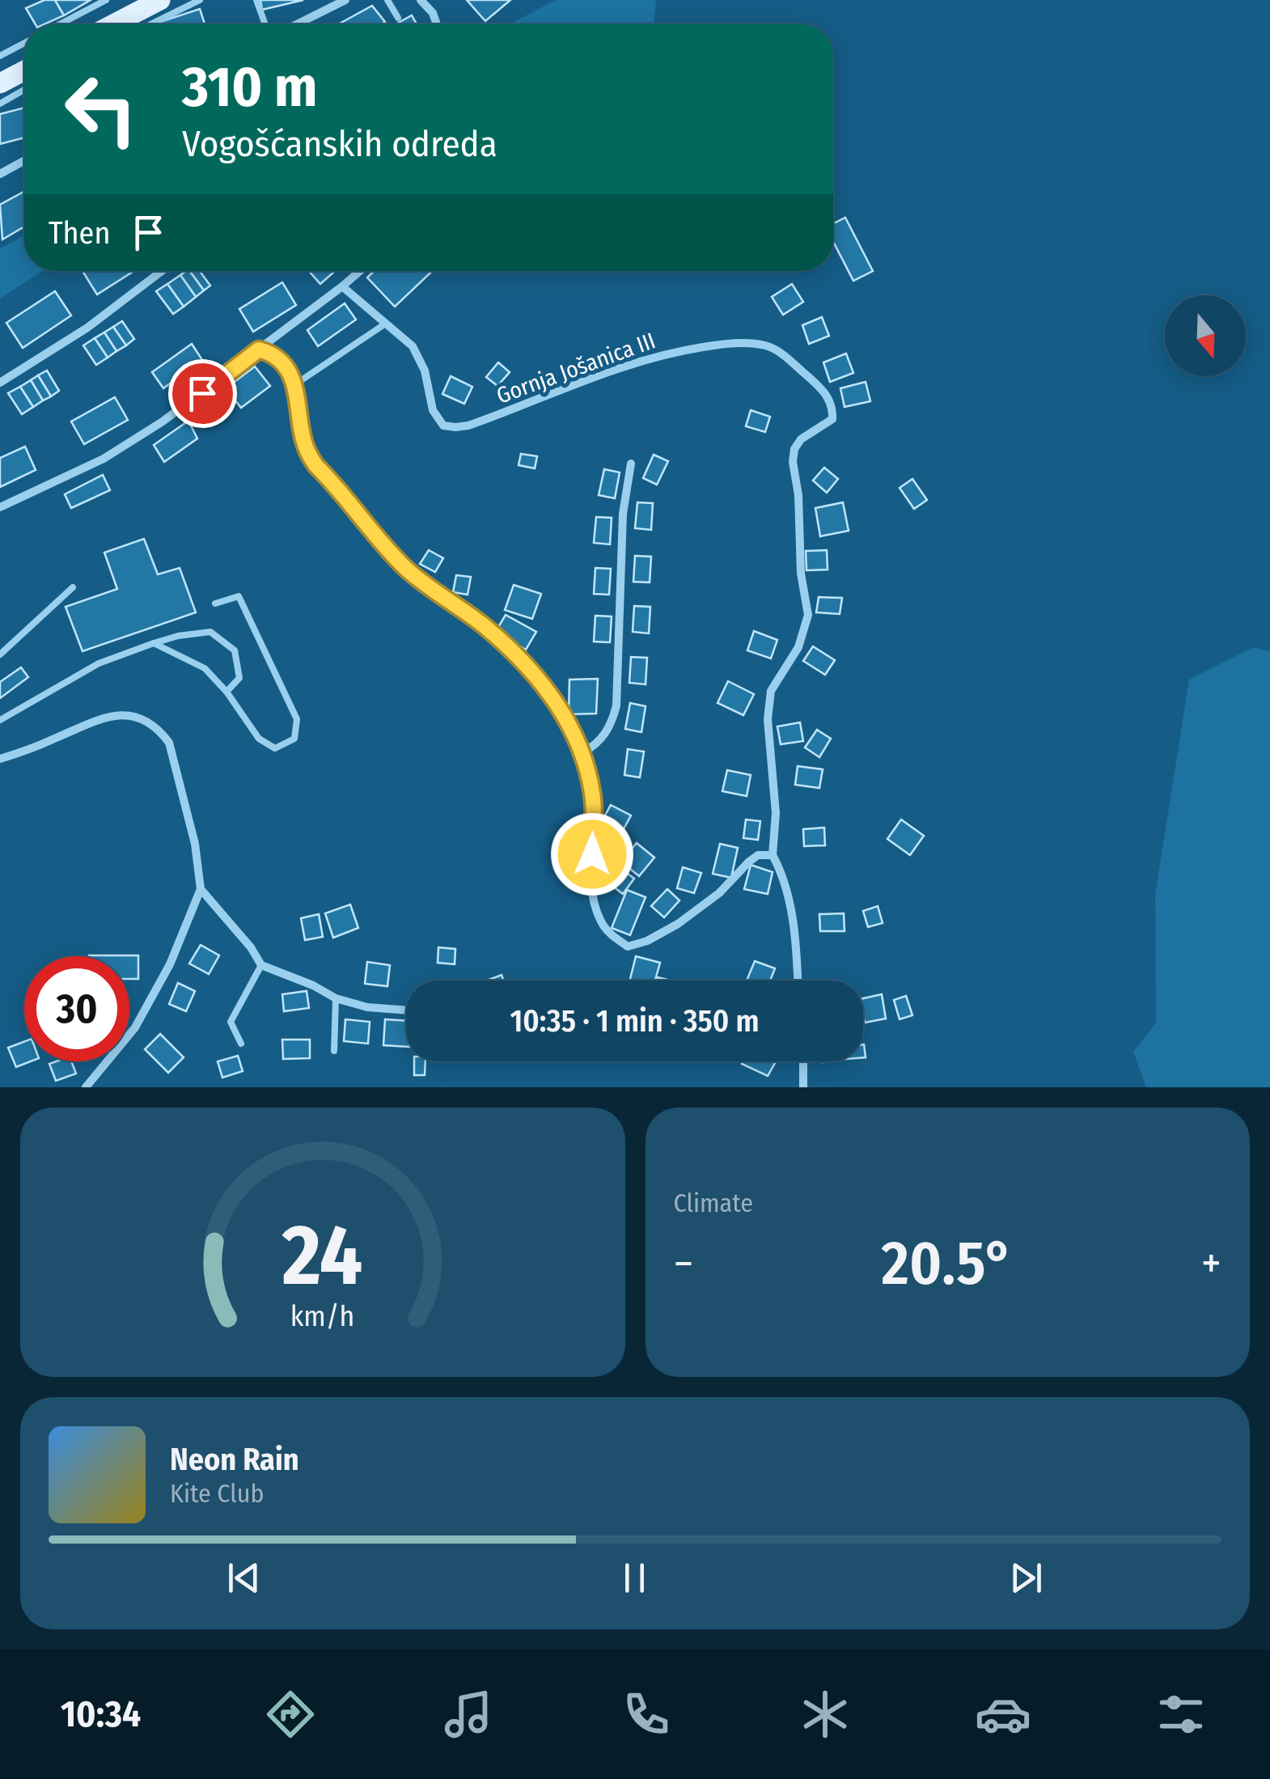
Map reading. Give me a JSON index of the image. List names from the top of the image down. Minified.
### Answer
{"streets":{"street":["Gornja Jošanica III"]},"north":"bottom","page":{"turn":["310 m","Vogošćanskih odreda"],"then":"Then","limit":"30","trip":"10:35 · 1 min · 350 m","tile":"Climate","heat":["−","20.5°","+"],"song":["Neon Rain","Kite Club"],"tabs":"10:34","gauge":["24","km/h"]}}
